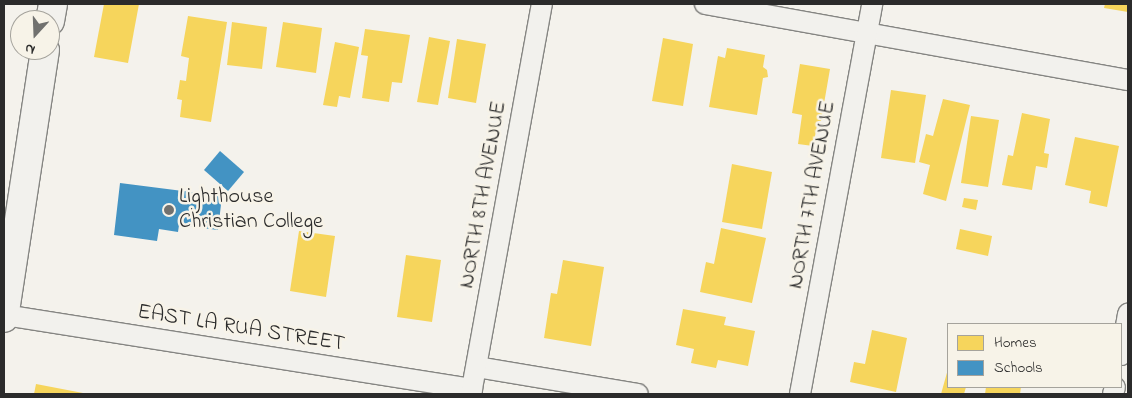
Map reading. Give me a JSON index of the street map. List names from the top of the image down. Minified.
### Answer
{"streets":{"street":["NORTH 8TH AVENUE","NORTH 7TH AVENUE","EAST LA RUA STREET"]},"crossings":[["NORTH 8TH AVENUE","EAST LA RUA STREET"]],"places":["Lighthouse Christian College"],"legend":["Homes","Schools"],"north":"bottom"}
